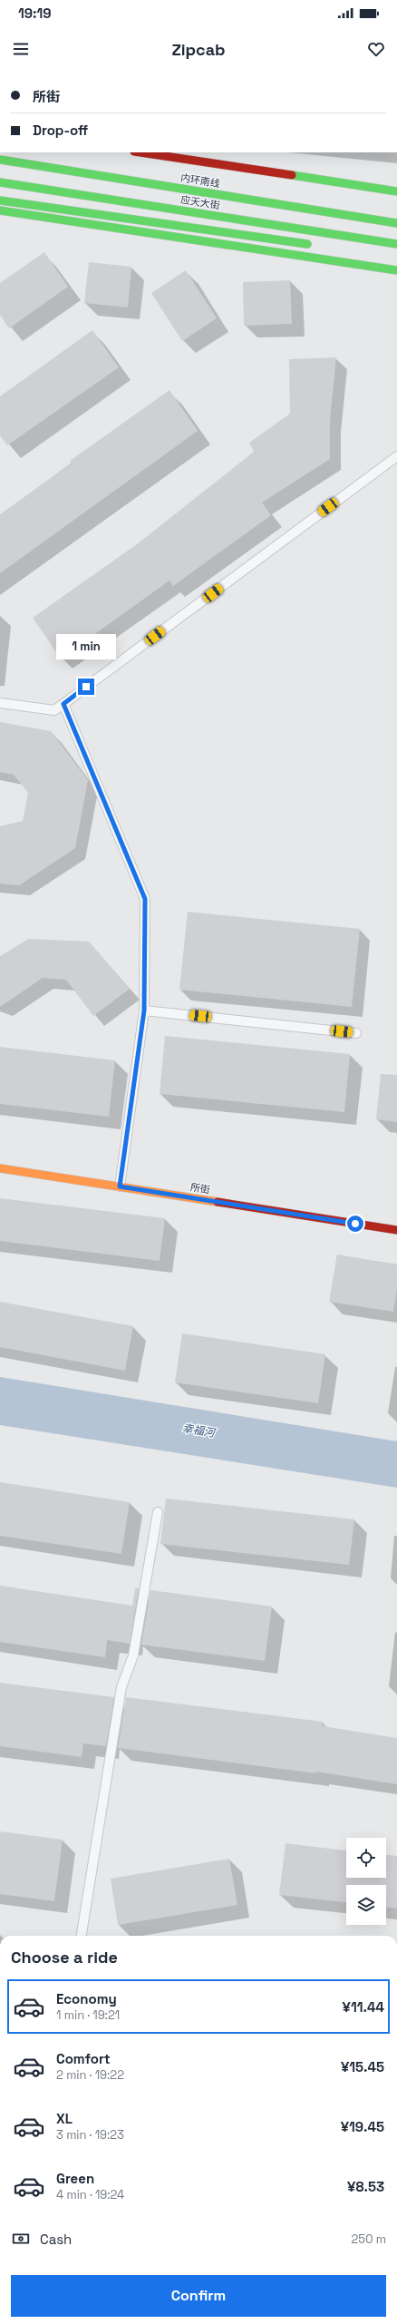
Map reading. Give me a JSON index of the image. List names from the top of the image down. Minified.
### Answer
{"streets":{"main road":["内环南线","应天大街","所街"]},"water":["幸福河"],"page":{"status":"19:19","header":"Zipcab","banner":["所街","Drop-off"],"bubble":"1 min","heading":"Choose a ride","list":[{"name":"Economy","note":"1 min · 19:21","value":"¥11.44"},{"name":"Comfort","note":"2 min · 19:22","value":"¥15.45"},{"name":"XL","note":"3 min · 19:23","value":"¥19.45"},{"name":"Green","note":"4 min · 19:24","value":"¥8.53"}],"pay":["Cash","250 m"],"buttons":"Confirm"}}
